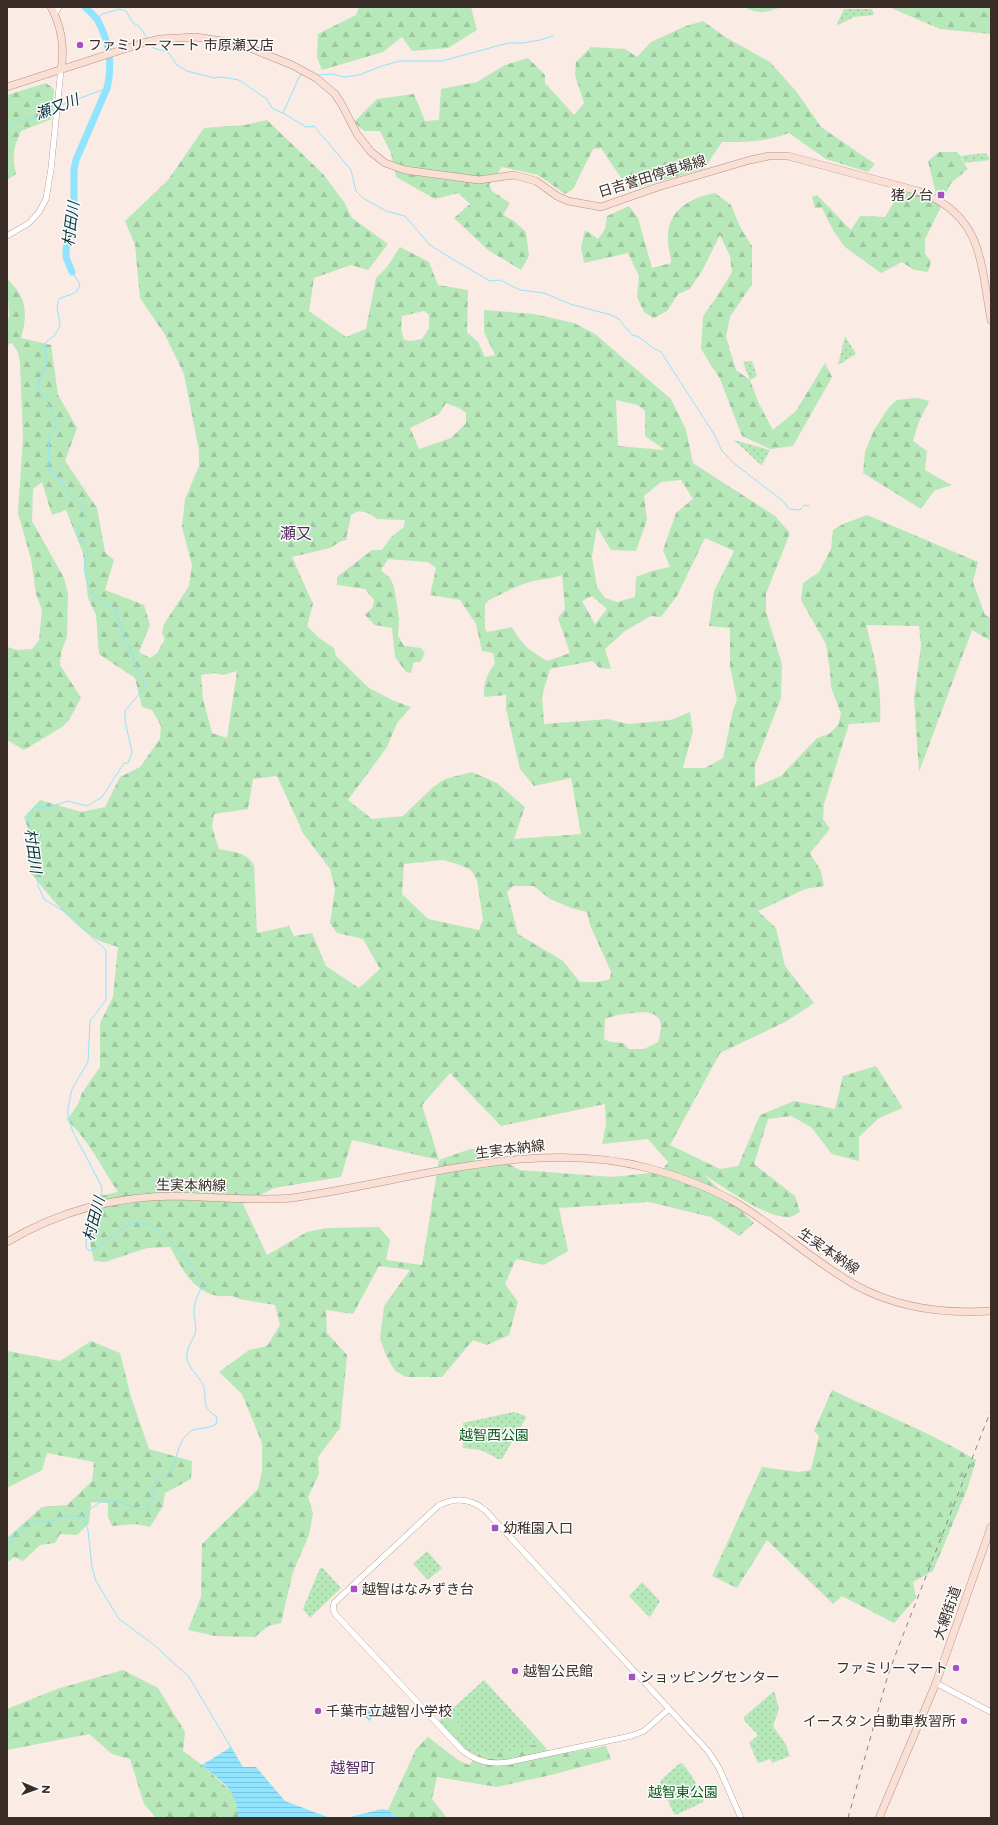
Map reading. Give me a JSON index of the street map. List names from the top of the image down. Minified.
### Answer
{"streets":{"main road":["日吉誉田停車場線","生実本納線","大網街道"]},"districts":["瀬又","越智町"],"water":["瀬又川","村田川"],"parks":["越智西公園","越智東公園"],"places":{"other":["ファミリーマート 市原瀬又店","ファミリーマート","越智公民館","千葉市立越智小学校","イースタン自動車教習所"],"transit":["猪ノ台","幼稚園入口","越智はなみずき台","ショッピングセンター"]},"north":"right"}
